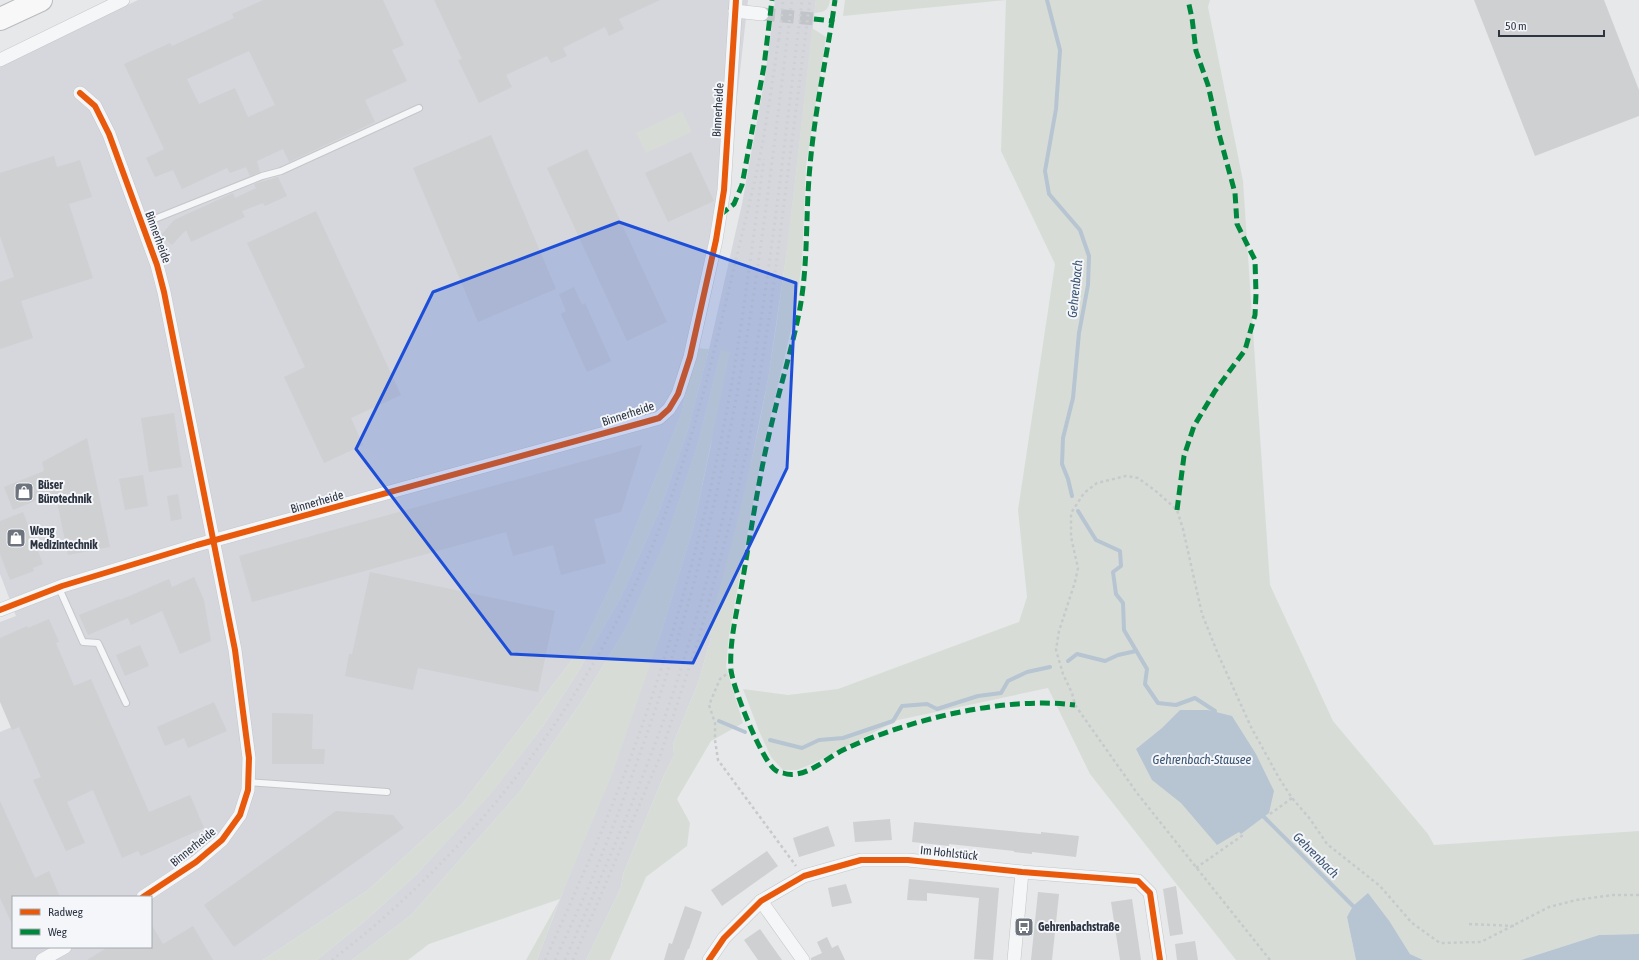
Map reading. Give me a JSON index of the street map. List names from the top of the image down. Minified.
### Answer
{"streets":{"street":["Binnerheide","Im Hohlstück"]},"water":["Gehrenbach","Gehrenbach-Stausee"],"places":{"shop":["Büser Bürotechnik","Weng Medizintechnik"],"bus stop":["Gehrenbachstraße"]},"legend":["Radweg","Weg"],"scale_bar":"50 m"}
